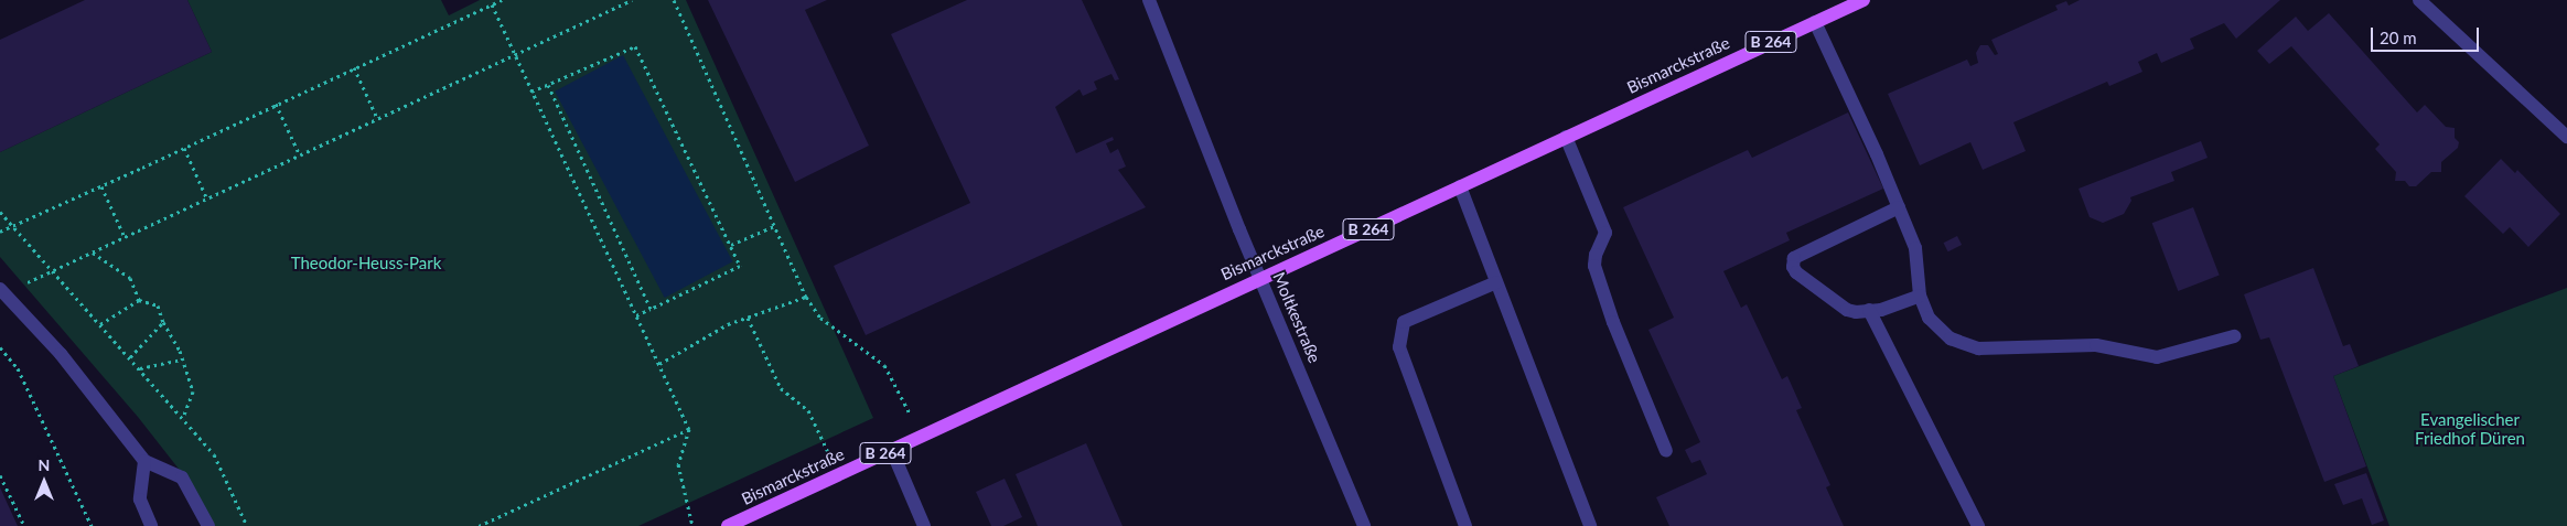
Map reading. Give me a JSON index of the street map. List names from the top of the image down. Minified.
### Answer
{"streets":{"main road":["B 264","Bismarckstraße"],"street":["Moltkestraße"]},"crossings":[["Bismarckstraße","Moltkestraße"]],"parks":["Theodor-Heuss-Park","Evangelischer Friedhof Düren"],"scale_bar":"20 m","north":"top"}
